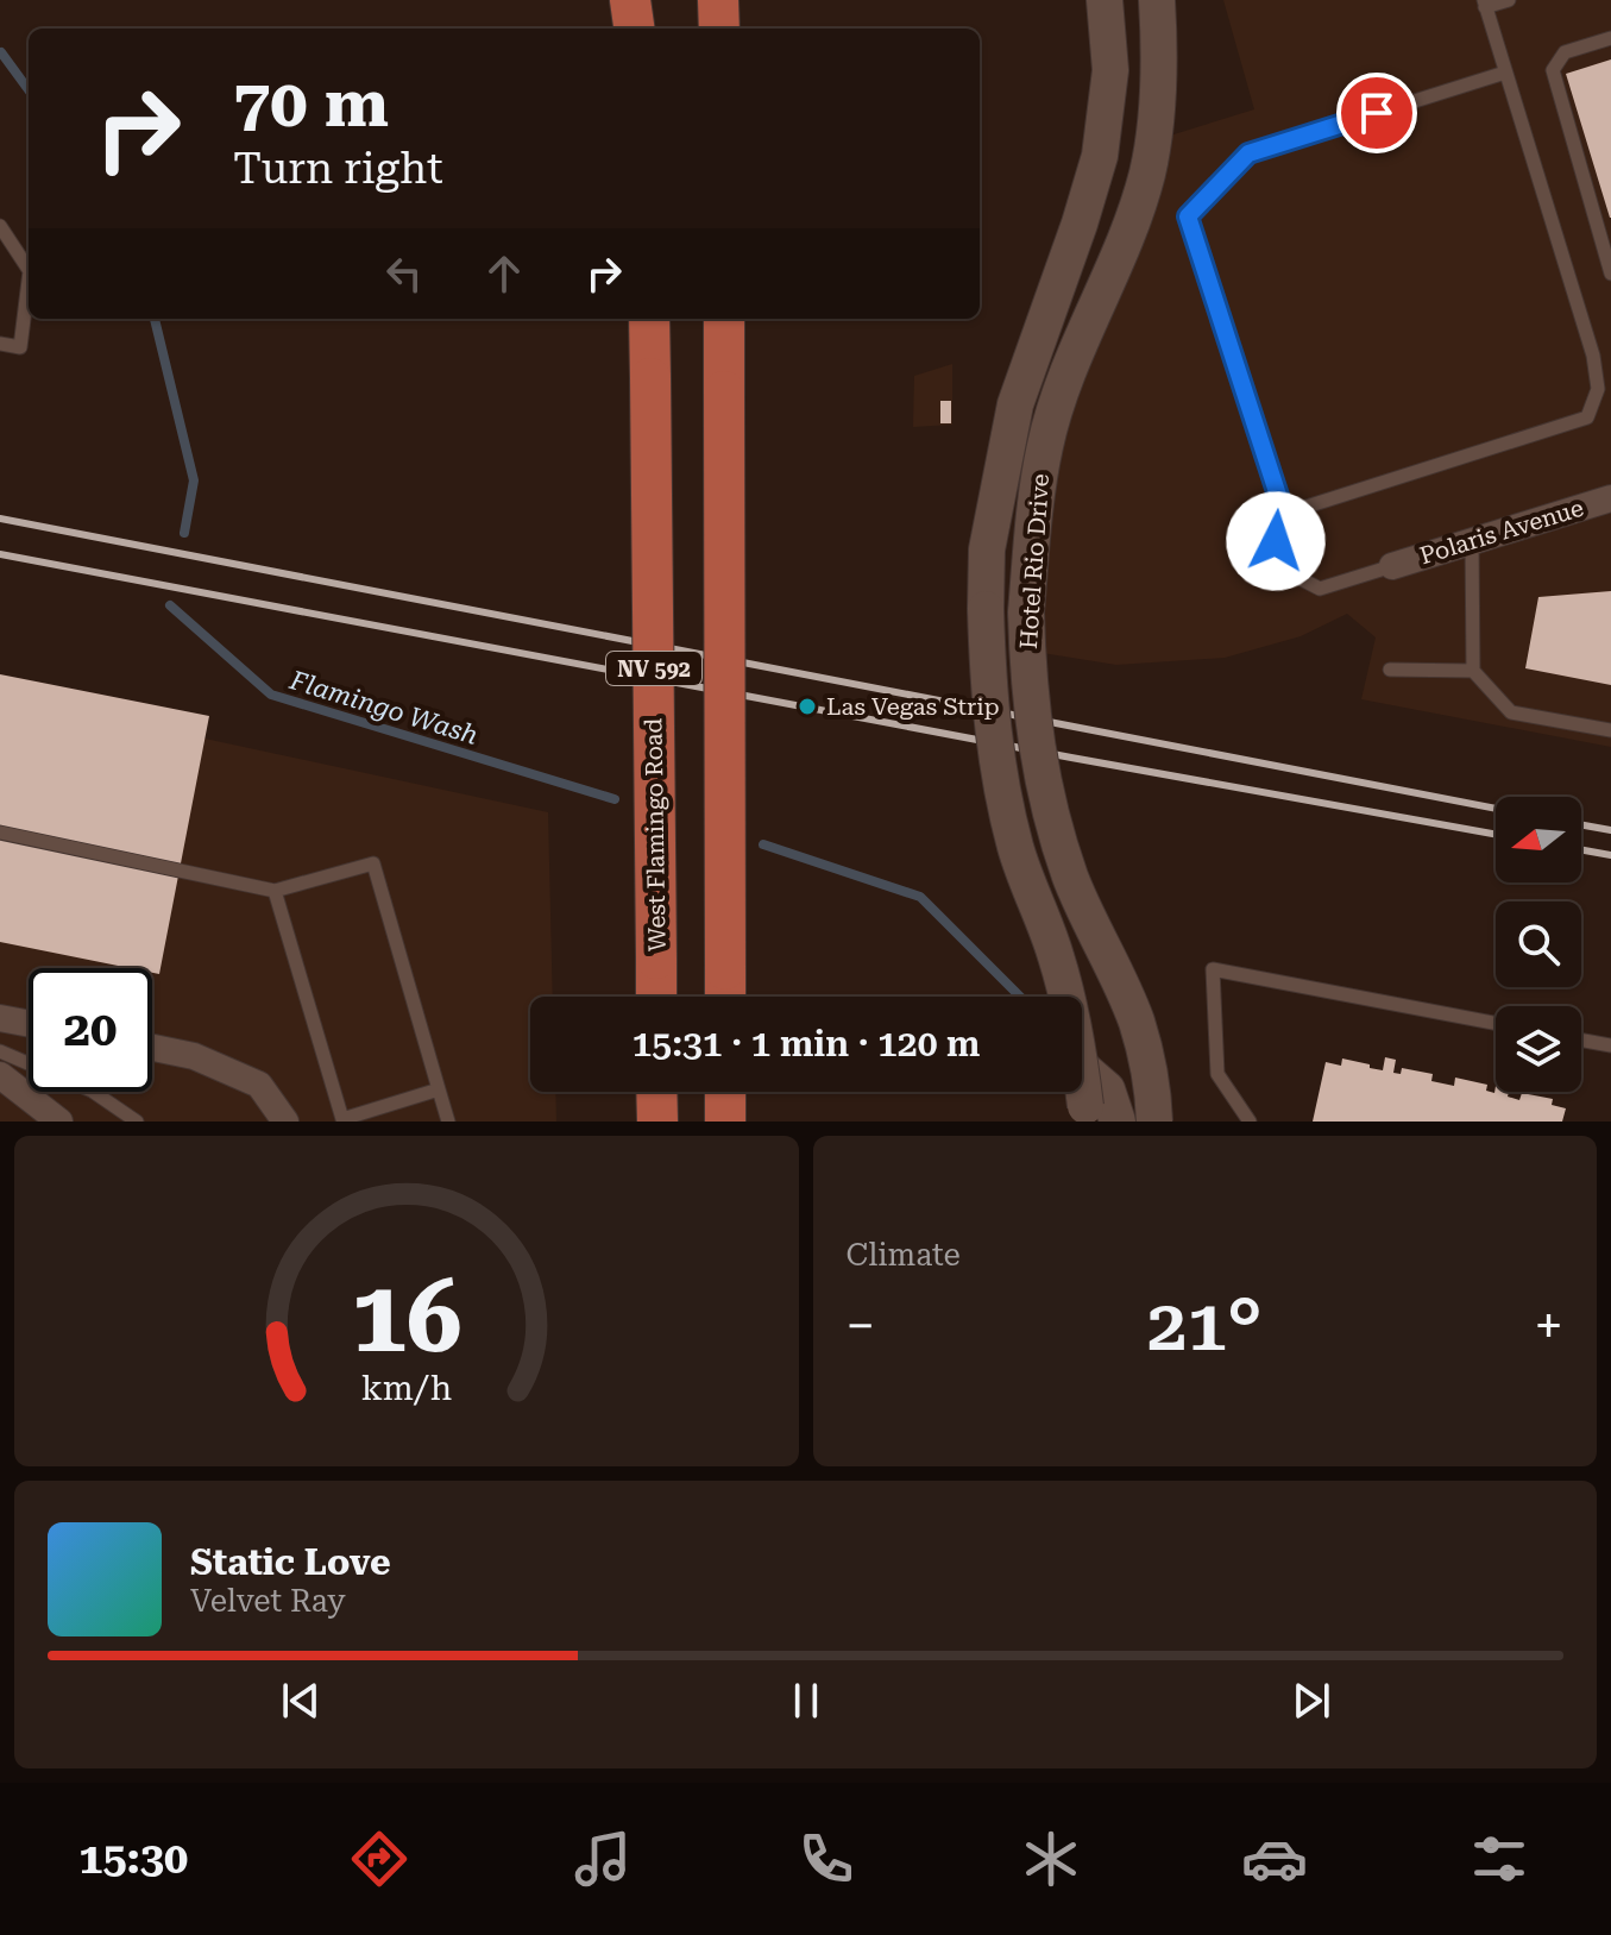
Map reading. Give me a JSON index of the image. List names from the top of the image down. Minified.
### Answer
{"streets":{"main road":["Hotel Rio Drive","NV 592","West Flamingo Road"],"street":["Polaris Avenue"]},"water":["Flamingo Wash"],"places":["Las Vegas Strip"],"north":"left","page":{"turn":["70 m","Turn right"],"limit":"20","trip":"15:31 · 1 min · 120 m","tile":"Climate","heat":["−","21°","+"],"song":["Static Love","Velvet Ray"],"tabs":"15:30","gauge":["16","km/h"]}}
